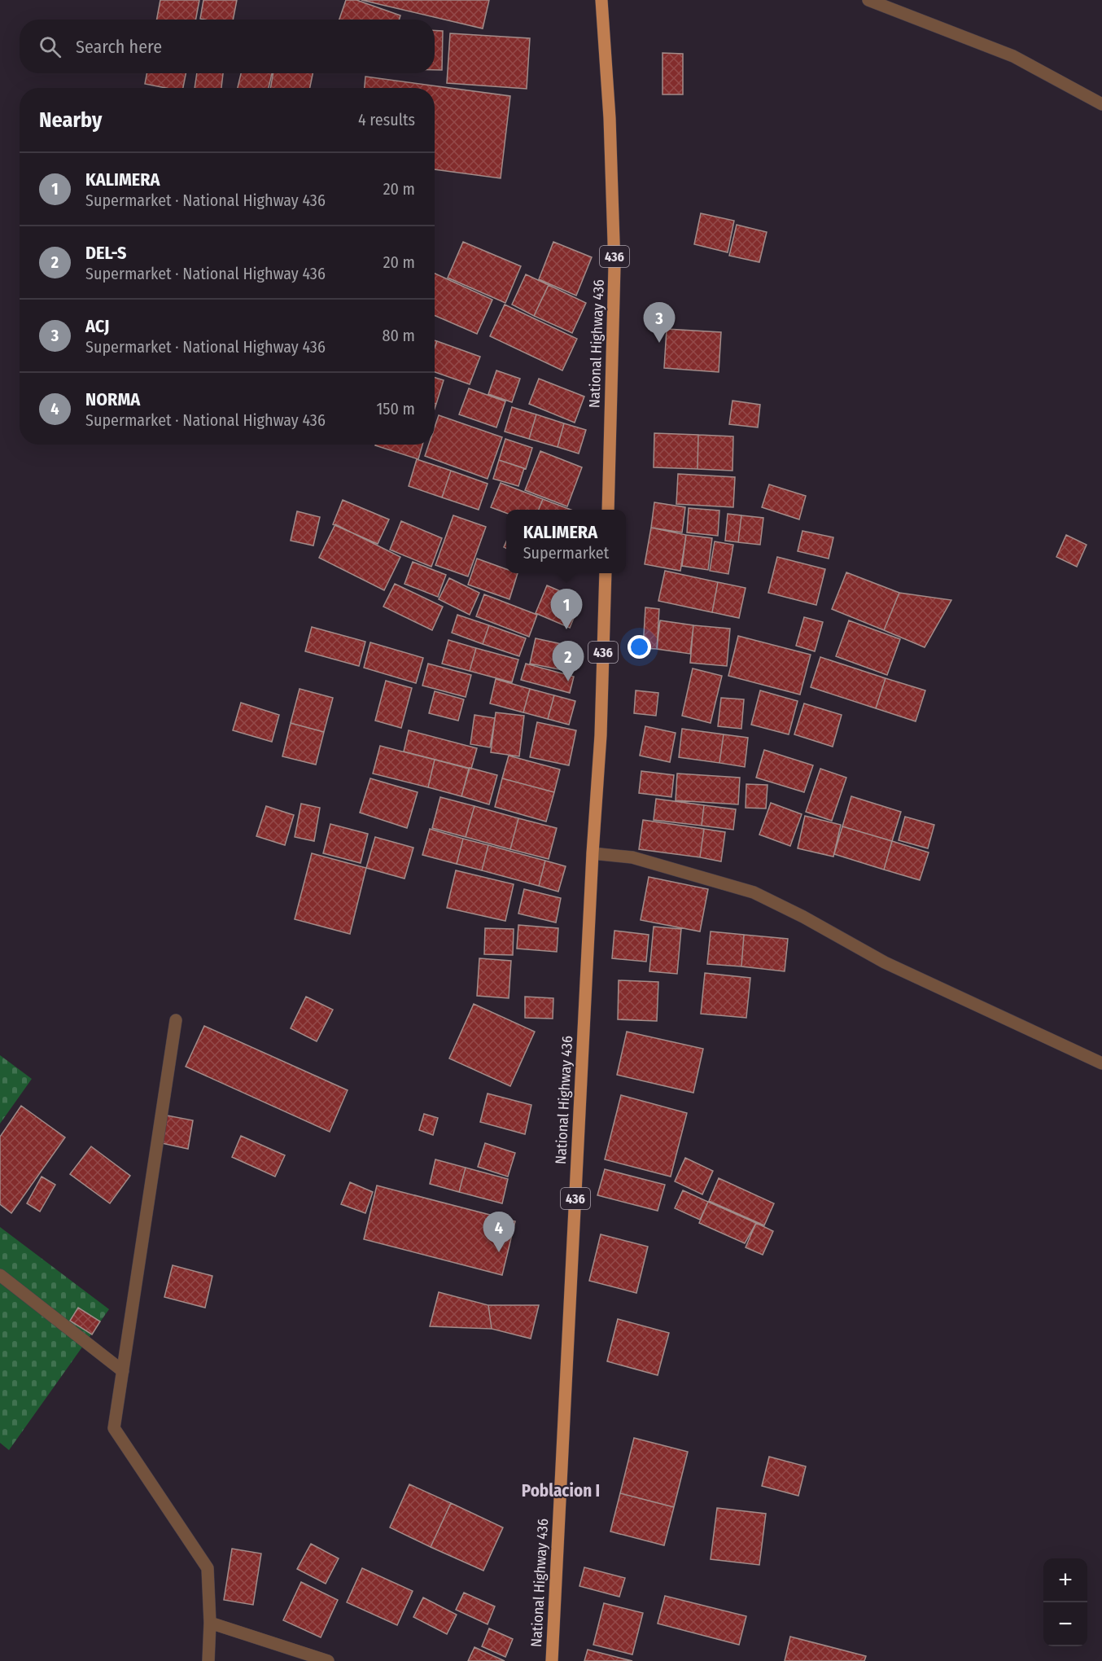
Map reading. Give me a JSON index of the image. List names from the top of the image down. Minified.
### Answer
{"streets":{"main road":["436","National Highway 436"]},"districts":["Poblacion I"],"page":{"search":"Search here","heading":["Nearby","4 results"],"list":[{"mark":"1","name":"KALIMERA","note":"Supermarket · National Highway 436","value":"20 m"},{"mark":"2","name":"DEL-S","note":"Supermarket · National Highway 436","value":"20 m"},{"mark":"3","name":"ACJ","note":"Supermarket · National Highway 436","value":"80 m"},{"mark":"4","name":"NORMA","note":"Supermarket · National Highway 436","value":"150 m"}],"pins":["3","1","2","4"],"popup":["KALIMERA","Supermarket"],"map_buttons":["+","−"]}}
